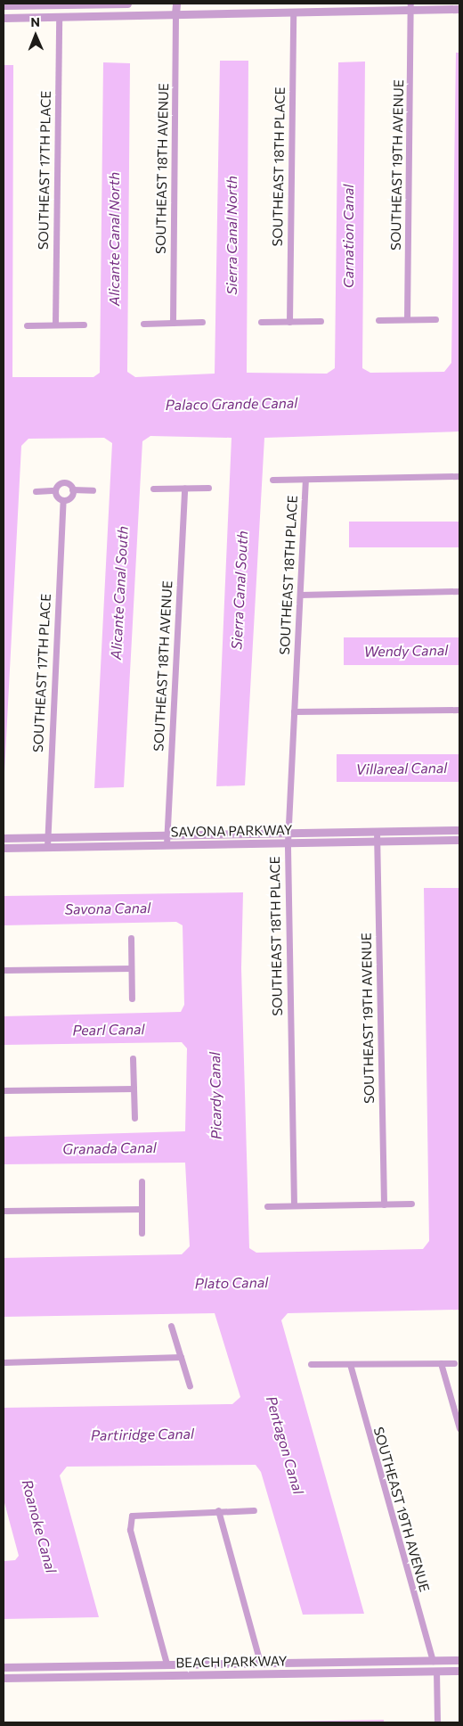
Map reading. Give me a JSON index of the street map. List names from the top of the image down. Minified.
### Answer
{"streets":{"street":["SOUTHEAST 19TH AVENUE","SOUTHEAST 18TH PLACE","SOUTHEAST 18TH AVENUE","SOUTHEAST 17TH PLACE","SAVONA PARKWAY","BEACH PARKWAY"]},"crossings":[["SOUTHEAST 19TH AVENUE","SAVONA PARKWAY"],["SOUTHEAST 19TH AVENUE","BEACH PARKWAY"],["SOUTHEAST 18TH PLACE","SAVONA PARKWAY"],["SOUTHEAST 18TH AVENUE","SAVONA PARKWAY"],["SOUTHEAST 17TH PLACE","SAVONA PARKWAY"]],"water":["Sierra Canal North","Carnation Canal","Alicante Canal North","Palaco Grande Canal","Sierra Canal South","Alicante Canal South","Wendy Canal","Villareal Canal","Savona Canal","Pearl Canal","Picardy Canal","Granada Canal","Plato Canal","Partiridge Canal","Pentagon Canal","Roanoke Canal"],"north":"top"}
